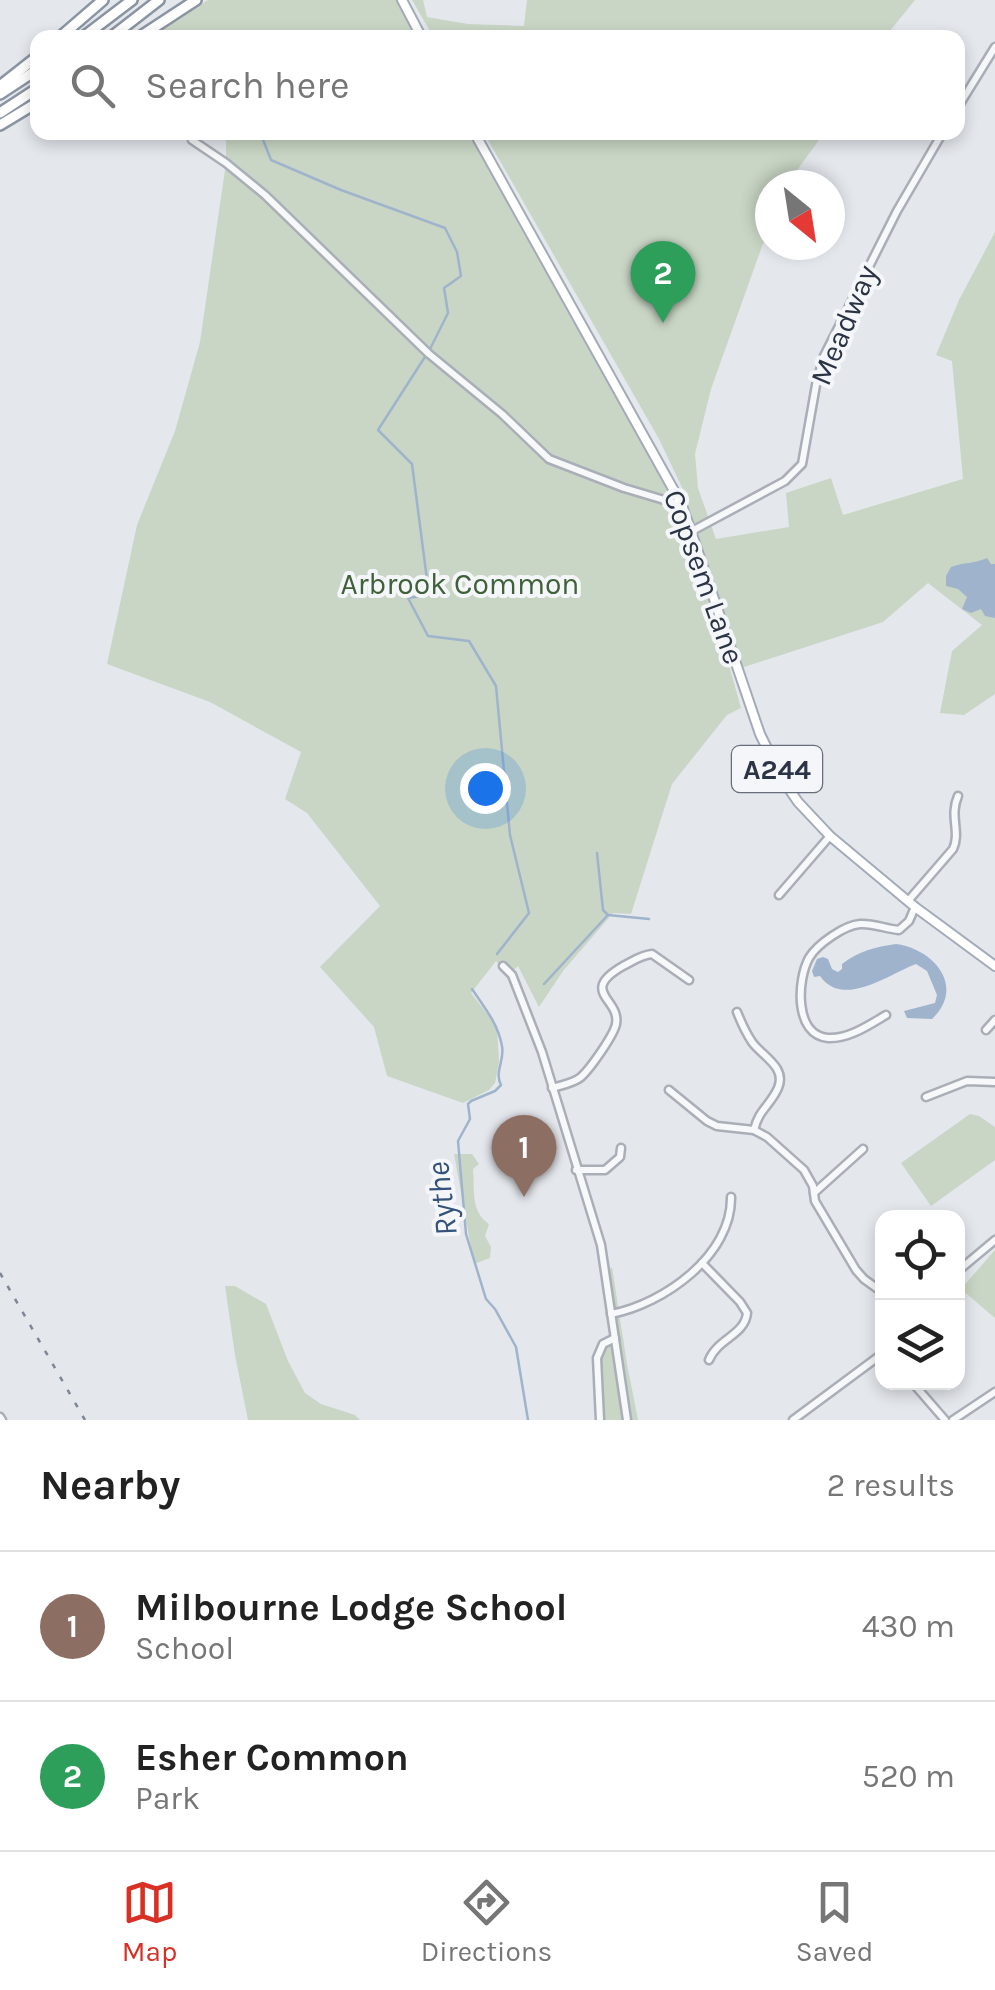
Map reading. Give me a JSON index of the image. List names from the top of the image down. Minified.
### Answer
{"streets":{"main road":["Copsem Lane","A244"],"street":["Meadway"]},"crossings":[["Meadway","Copsem Lane"]],"water":["Rythe"],"parks":["Arbrook Common"],"north":"bottom right","page":{"search":"Search here","pins":["2","1"],"heading":["Nearby","2 results"],"list":[{"mark":"1","name":"Milbourne Lodge School","note":"School","value":"430 m"},{"mark":"2","name":"Esher Common","note":"Park","value":"520 m"}],"nav":["Map","Directions","Saved"]}}
